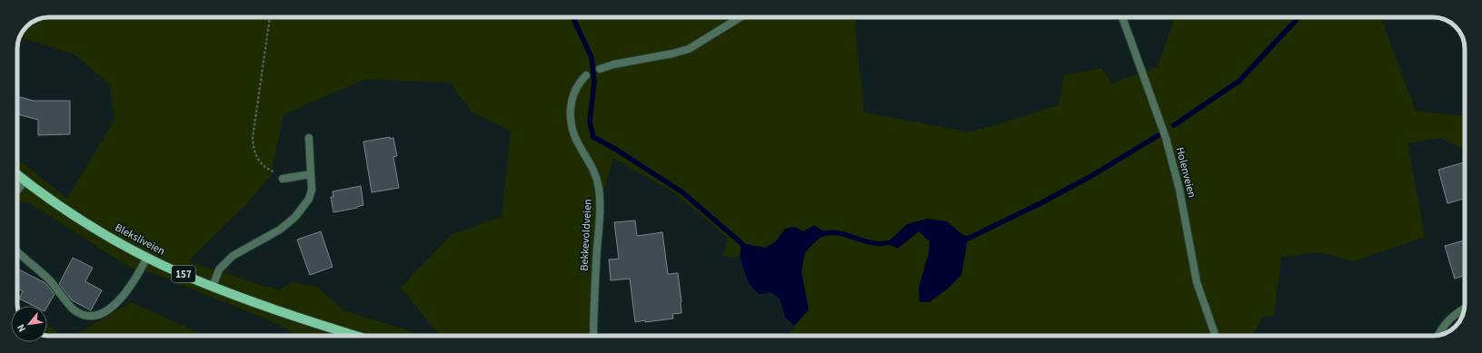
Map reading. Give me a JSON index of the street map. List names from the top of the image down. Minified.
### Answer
{"streets":{"main road":["Bleksliveien","157"],"street":["Holenveien","Bekkevoldveien"]},"north":"bottom left"}
